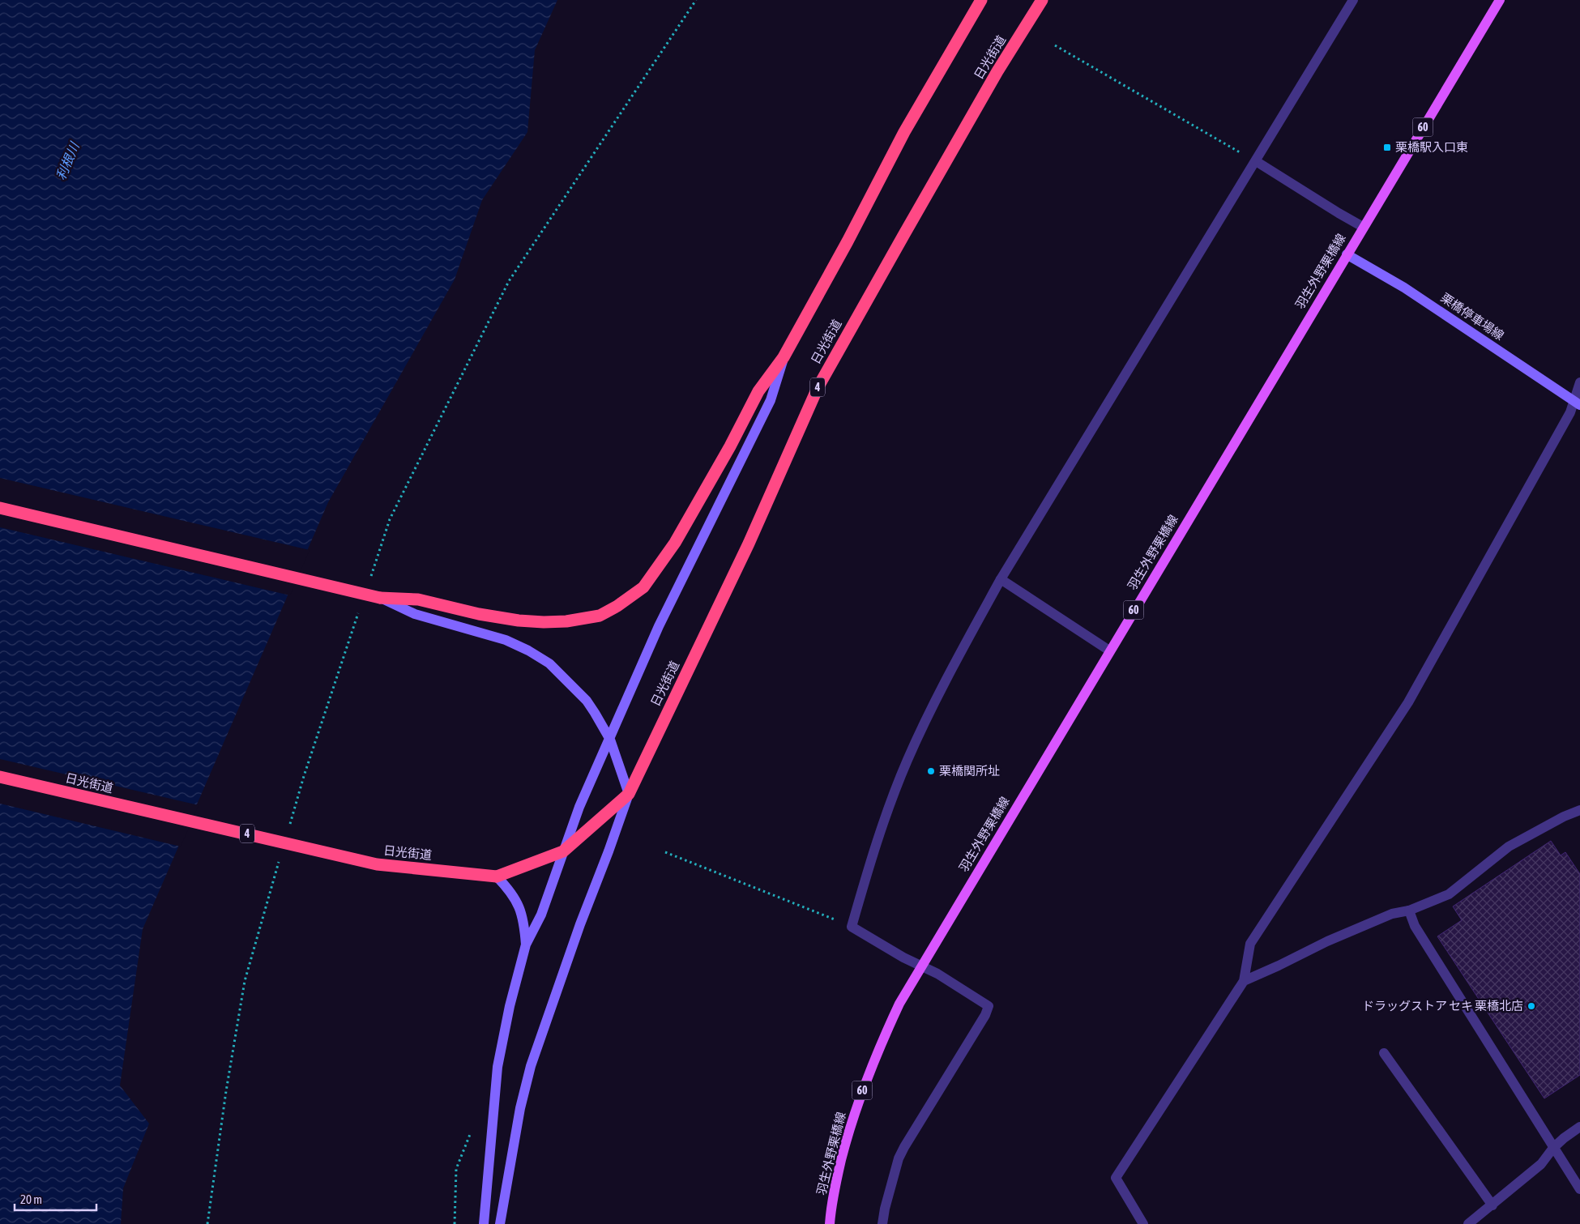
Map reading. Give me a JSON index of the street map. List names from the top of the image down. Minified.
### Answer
{"streets":{"highway":["日光街道","4"],"main road":["60","羽生外野栗橋線"],"street":["栗橋停車場線"]},"crossings":[["羽生外野栗橋線","栗橋停車場線"]],"water":["利根川"],"places":{"transit":["栗橋駅入口東"],"other":["栗橋関所址","ドラッグストア セキ 栗橋北店"]},"scale_bar":"20 m"}
